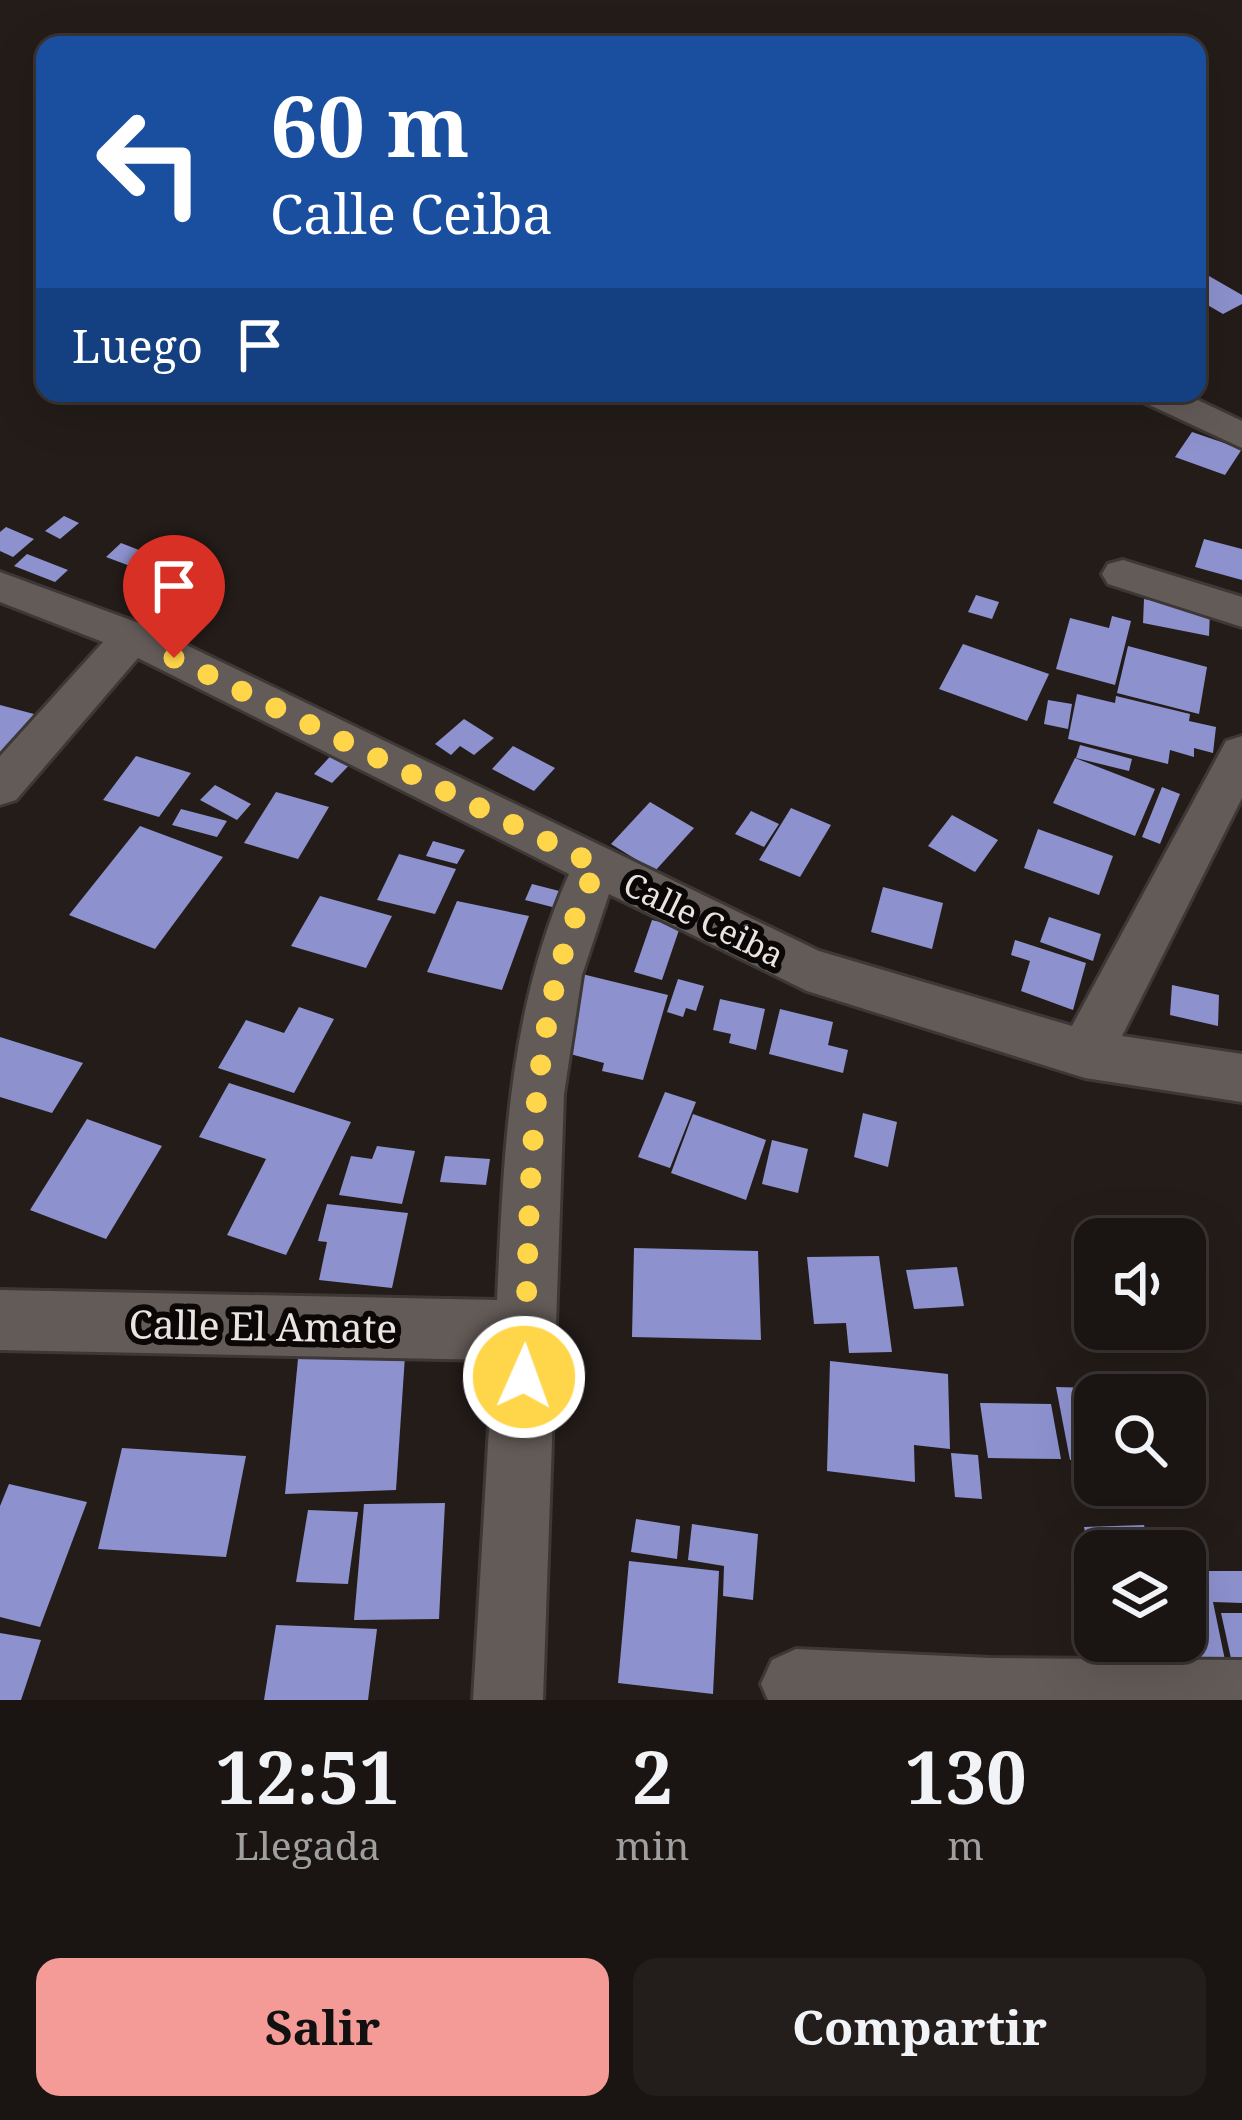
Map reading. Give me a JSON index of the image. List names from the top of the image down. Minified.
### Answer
{"streets":{"street":["Calle Ceiba","Calle El Amate"]},"page":{"turn":["60 m","Calle Ceiba"],"then":"Luego","eta":["12:51","Llegada","2","min","130","m"],"buttons":["Salir","Compartir"]}}
